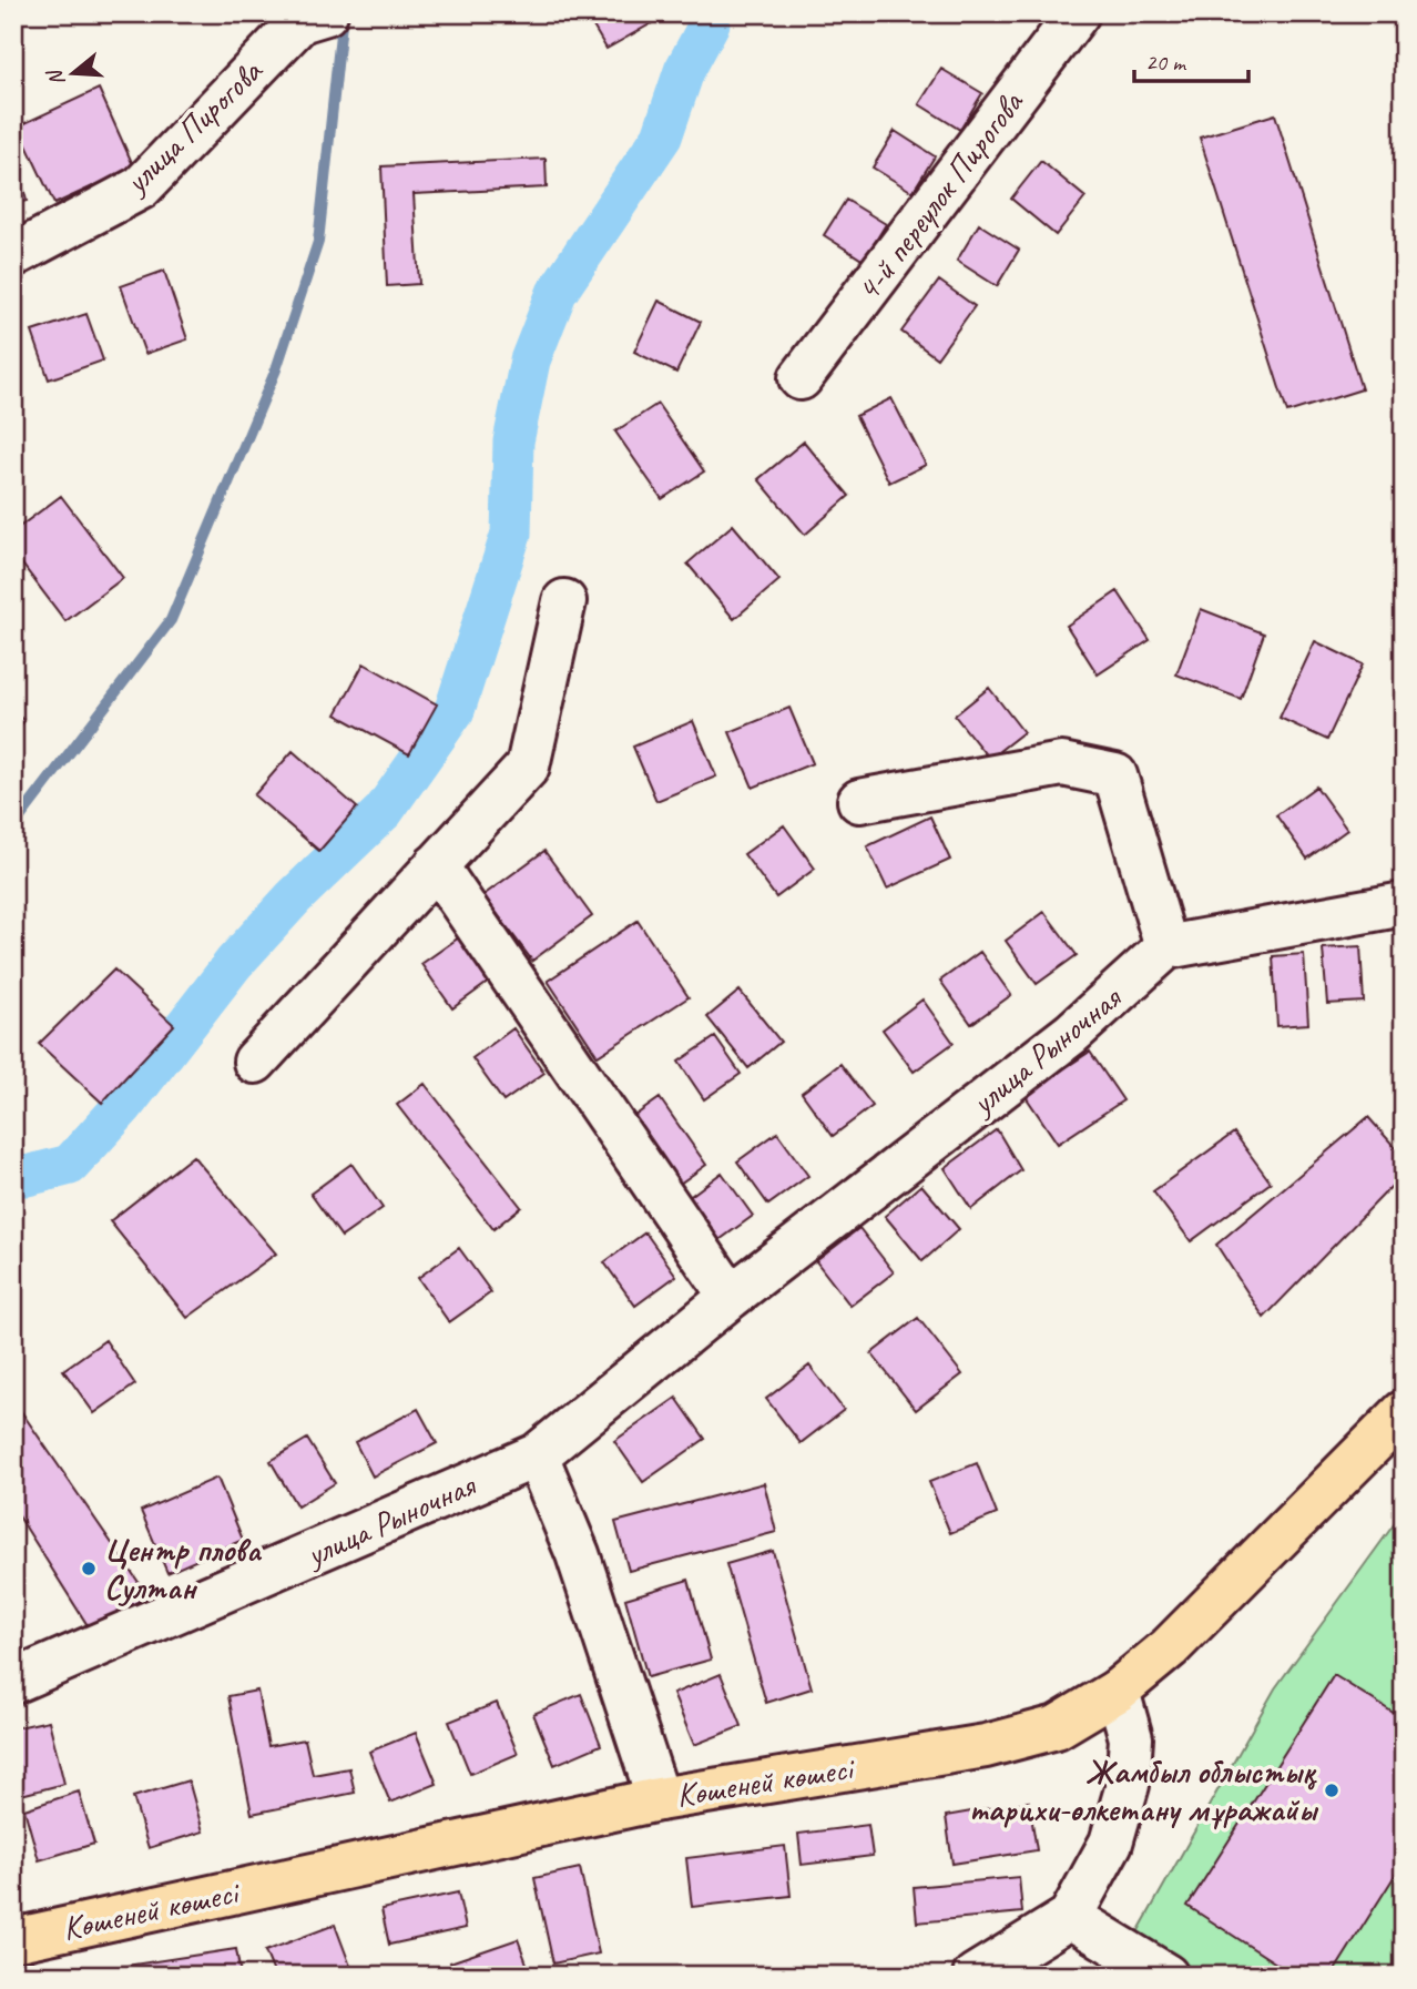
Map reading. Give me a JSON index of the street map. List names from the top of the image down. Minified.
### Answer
{"streets":{"main road":["Көшеней көшесі"],"street":["улица Пирогова","4-й переулок Пирогова","улица Рыночная"]},"places":["Центр плова Султан","Жамбыл облыстық тарихи-өлкетану мұражайы"],"scale_bar":"20 m","north":"left"}
